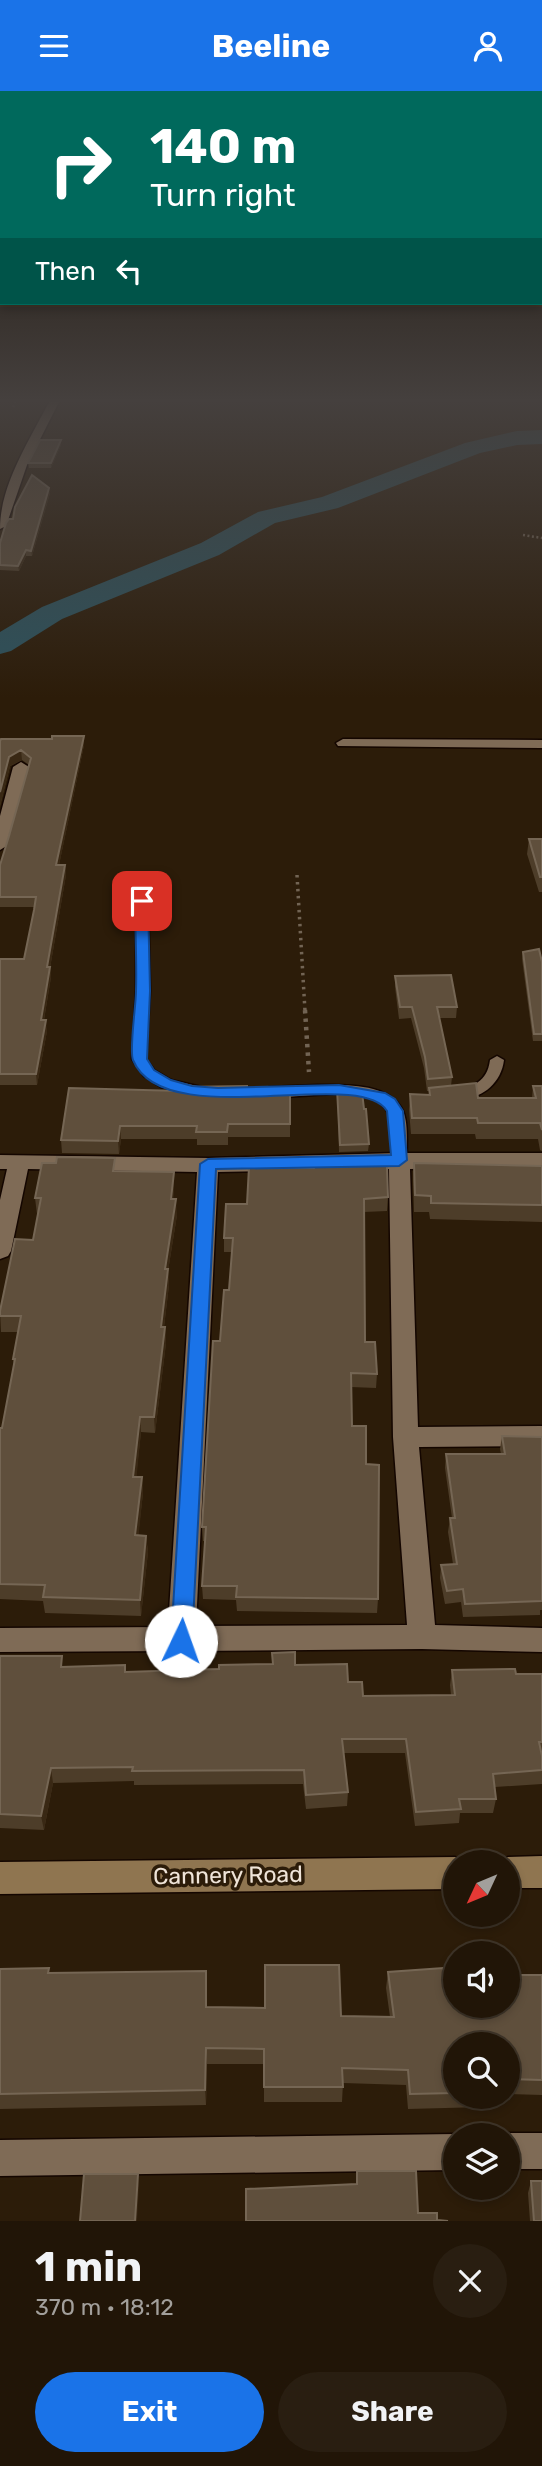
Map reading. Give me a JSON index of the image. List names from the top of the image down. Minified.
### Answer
{"streets":{"main road":["Cannery Road"]},"north":"bottom left","page":{"header":"Beeline","turn":["140 m","Turn right"],"then":"Then","heading":["1 min","370 m · 18:12"],"buttons":["Exit","Share"]}}
